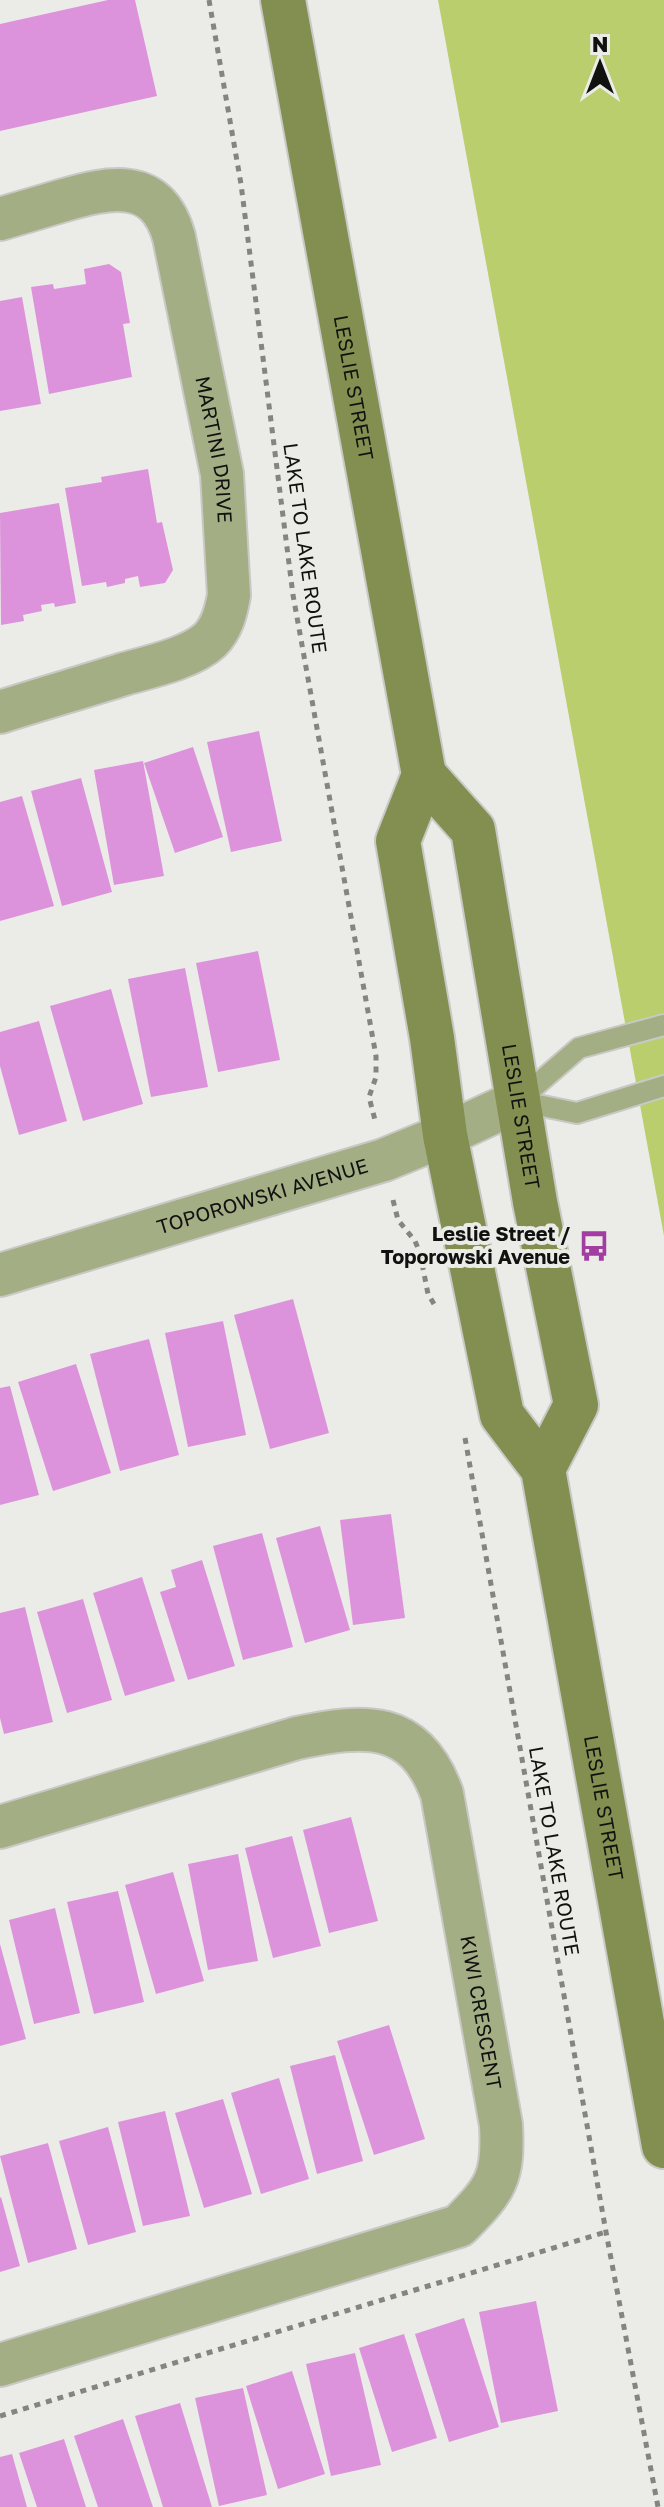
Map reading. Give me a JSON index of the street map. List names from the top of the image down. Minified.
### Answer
{"streets":{"main road":["LESLIE STREET"],"street":["MARTINI DRIVE","TOPOROWSKI AVENUE","KIWI CRESCENT"],"path":["LAKE TO LAKE ROUTE"]},"crossings":[["LESLIE STREET","TOPOROWSKI AVENUE"]],"places":{"bus stop":["Leslie Street / Toporowski Avenue"]},"north":"top"}
